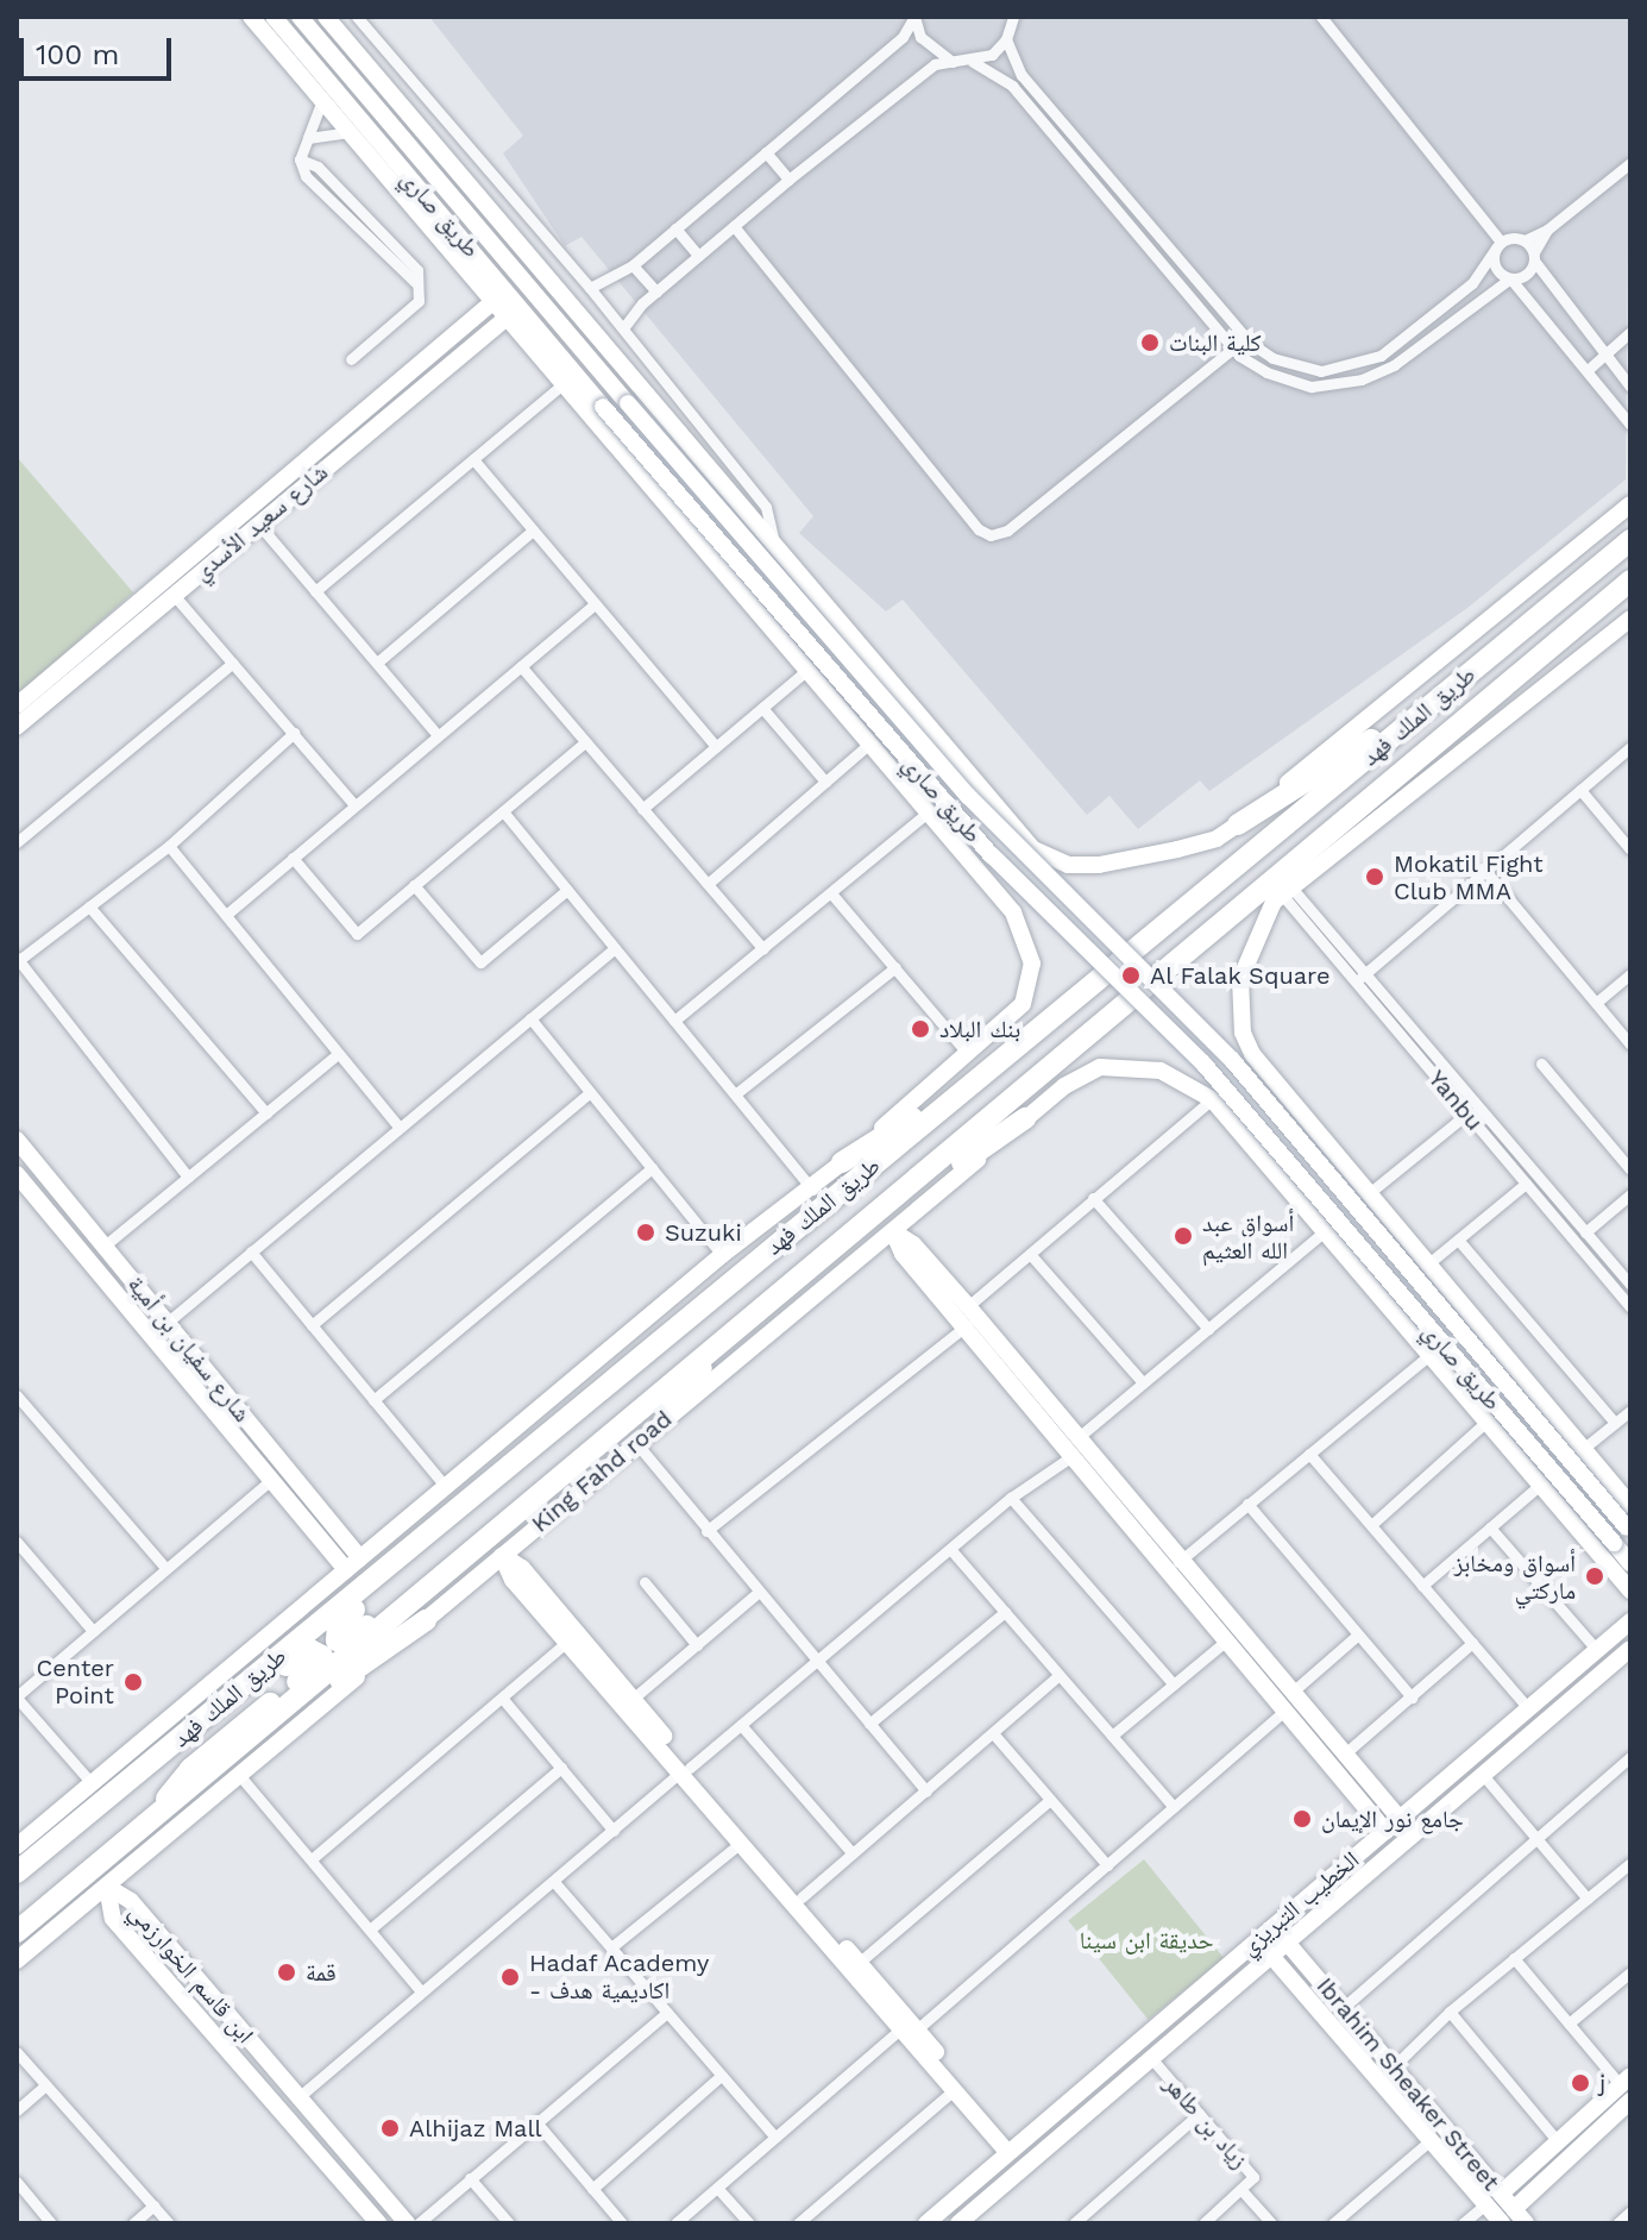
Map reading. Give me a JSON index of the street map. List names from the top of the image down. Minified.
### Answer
{"streets":{"highway":["طريق الملك فهد"],"main road":["طريق صاري","شارع سعيد الأسدي","شارع سفيان بن أمية","King Fahd road","الخطيب التبريزي","ابن قاسم الخوارزمي","Ibrahim Sheaker Street"],"street":["Yanbu","زياد بن طاهر"]},"crossings":[["طريق الملك فهد","شارع سفيان بن أمية"],["طريق الملك فهد","King Fahd road"],["King Fahd road","ابن قاسم الخوارزمي"],["الخطيب التبريزي","Ibrahim Sheaker Street"],["الخطيب التبريزي","زياد بن طاهر"]],"parks":["حديقة ابن سينا"],"places":["كلية البنات","Mokatil Fight Club MMA","Al Falak Square","بنك البلاد","Suzuki","أسواق عبد الله العثيم","أسواق ومخابز ماركتي","Center Point","جامع نور الإيمان","قمة","Hadaf Academy - اكاديمية هدف","j","Alhijaz Mall"],"scale_bar":"100 m"}
